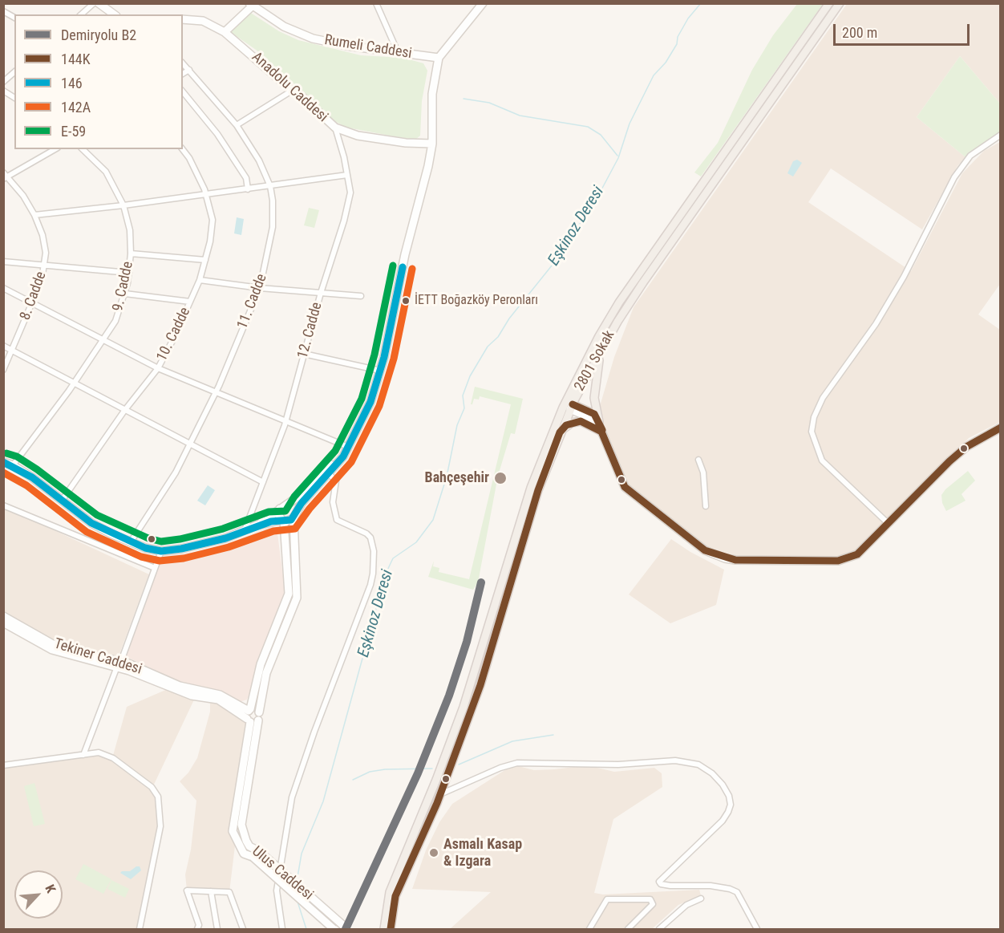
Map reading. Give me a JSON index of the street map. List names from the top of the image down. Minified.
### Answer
{"streets":{"main road":["2801 Sokak"],"street":["Rumeli Caddesi","Anadolu Caddesi","9. Cadde","8. Cadde","11. Cadde","12. Cadde","10. Cadde","Tekiner Caddesi","Ulus Caddesi"]},"crossings":[["Anadolu Caddesi","12. Cadde"],["Tekiner Caddesi","Ulus Caddesi"]],"water":["Eşkinoz Deresi"],"places":["İETT Boğazköy Peronları","Bahçeşehir","Asmalı Kasap & Izgara"],"lines":["transit line E-59","transit line 146","transit line 142A","transit line 144K","rail line B2"],"legend":["Demiryolu B2","144K","146","142A","E-59"],"scale_bar":"200 m","north":"top right"}
